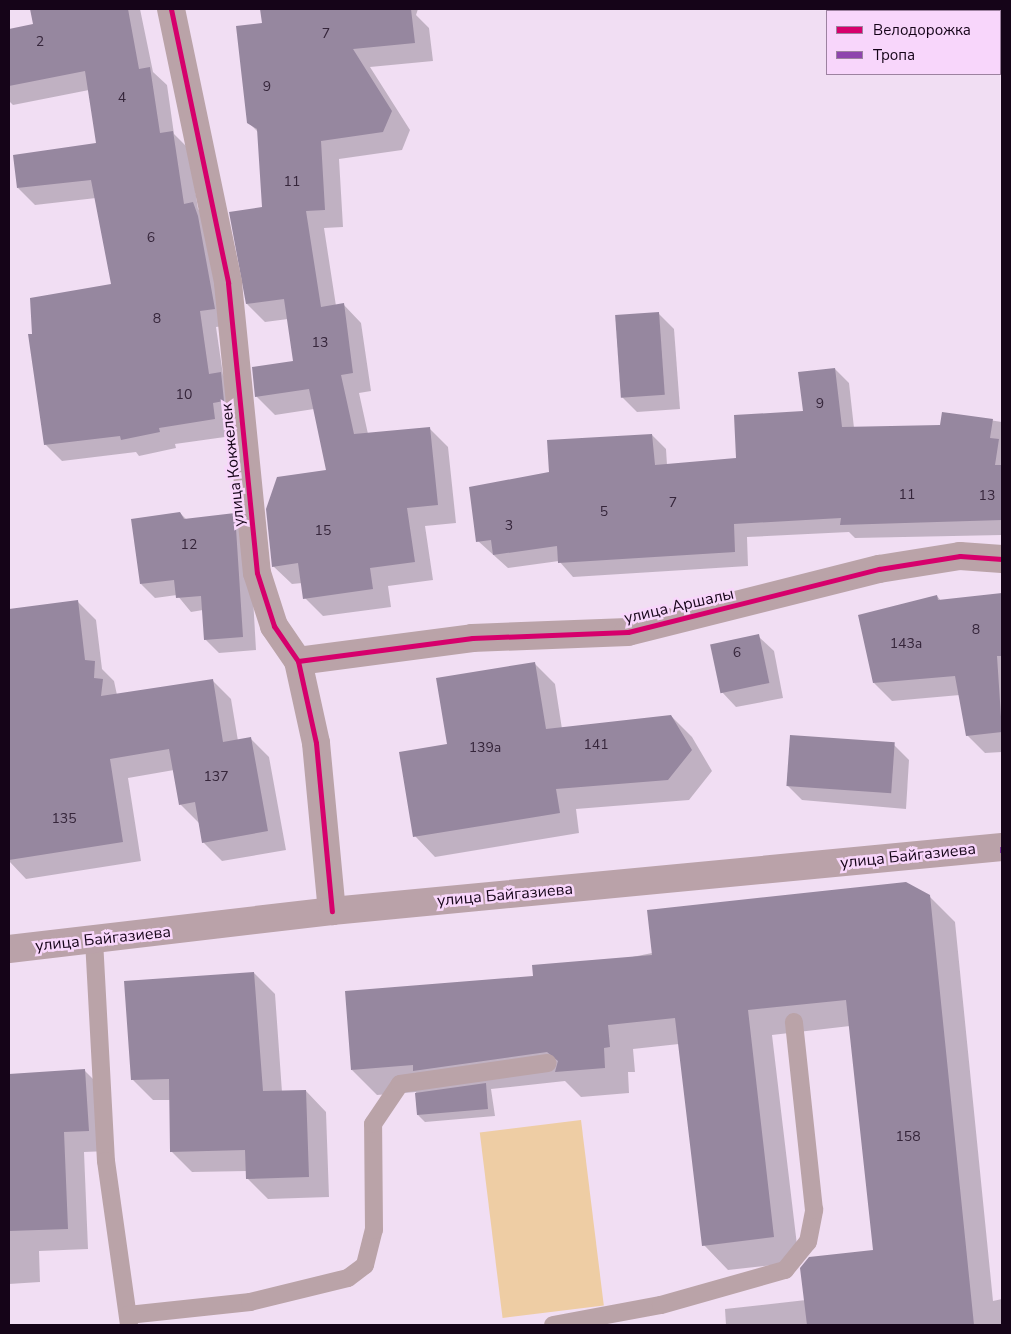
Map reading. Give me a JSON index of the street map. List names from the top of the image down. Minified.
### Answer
{"streets":{"main road":["улица Байгазиева"],"street":["улица Кокжелек","улица Аршалы"]},"crossings":[["улица Кокжелек","улица Аршалы"],["улица Кокжелек","улица Байгазиева"]],"house_numbers":["7","2","9","4","11","6","8","13","10","9","11","13","7","5","3","15","12","8","143а","6","141","139а","137","135","158"],"legend":["Велодорожка","Тропа"]}
